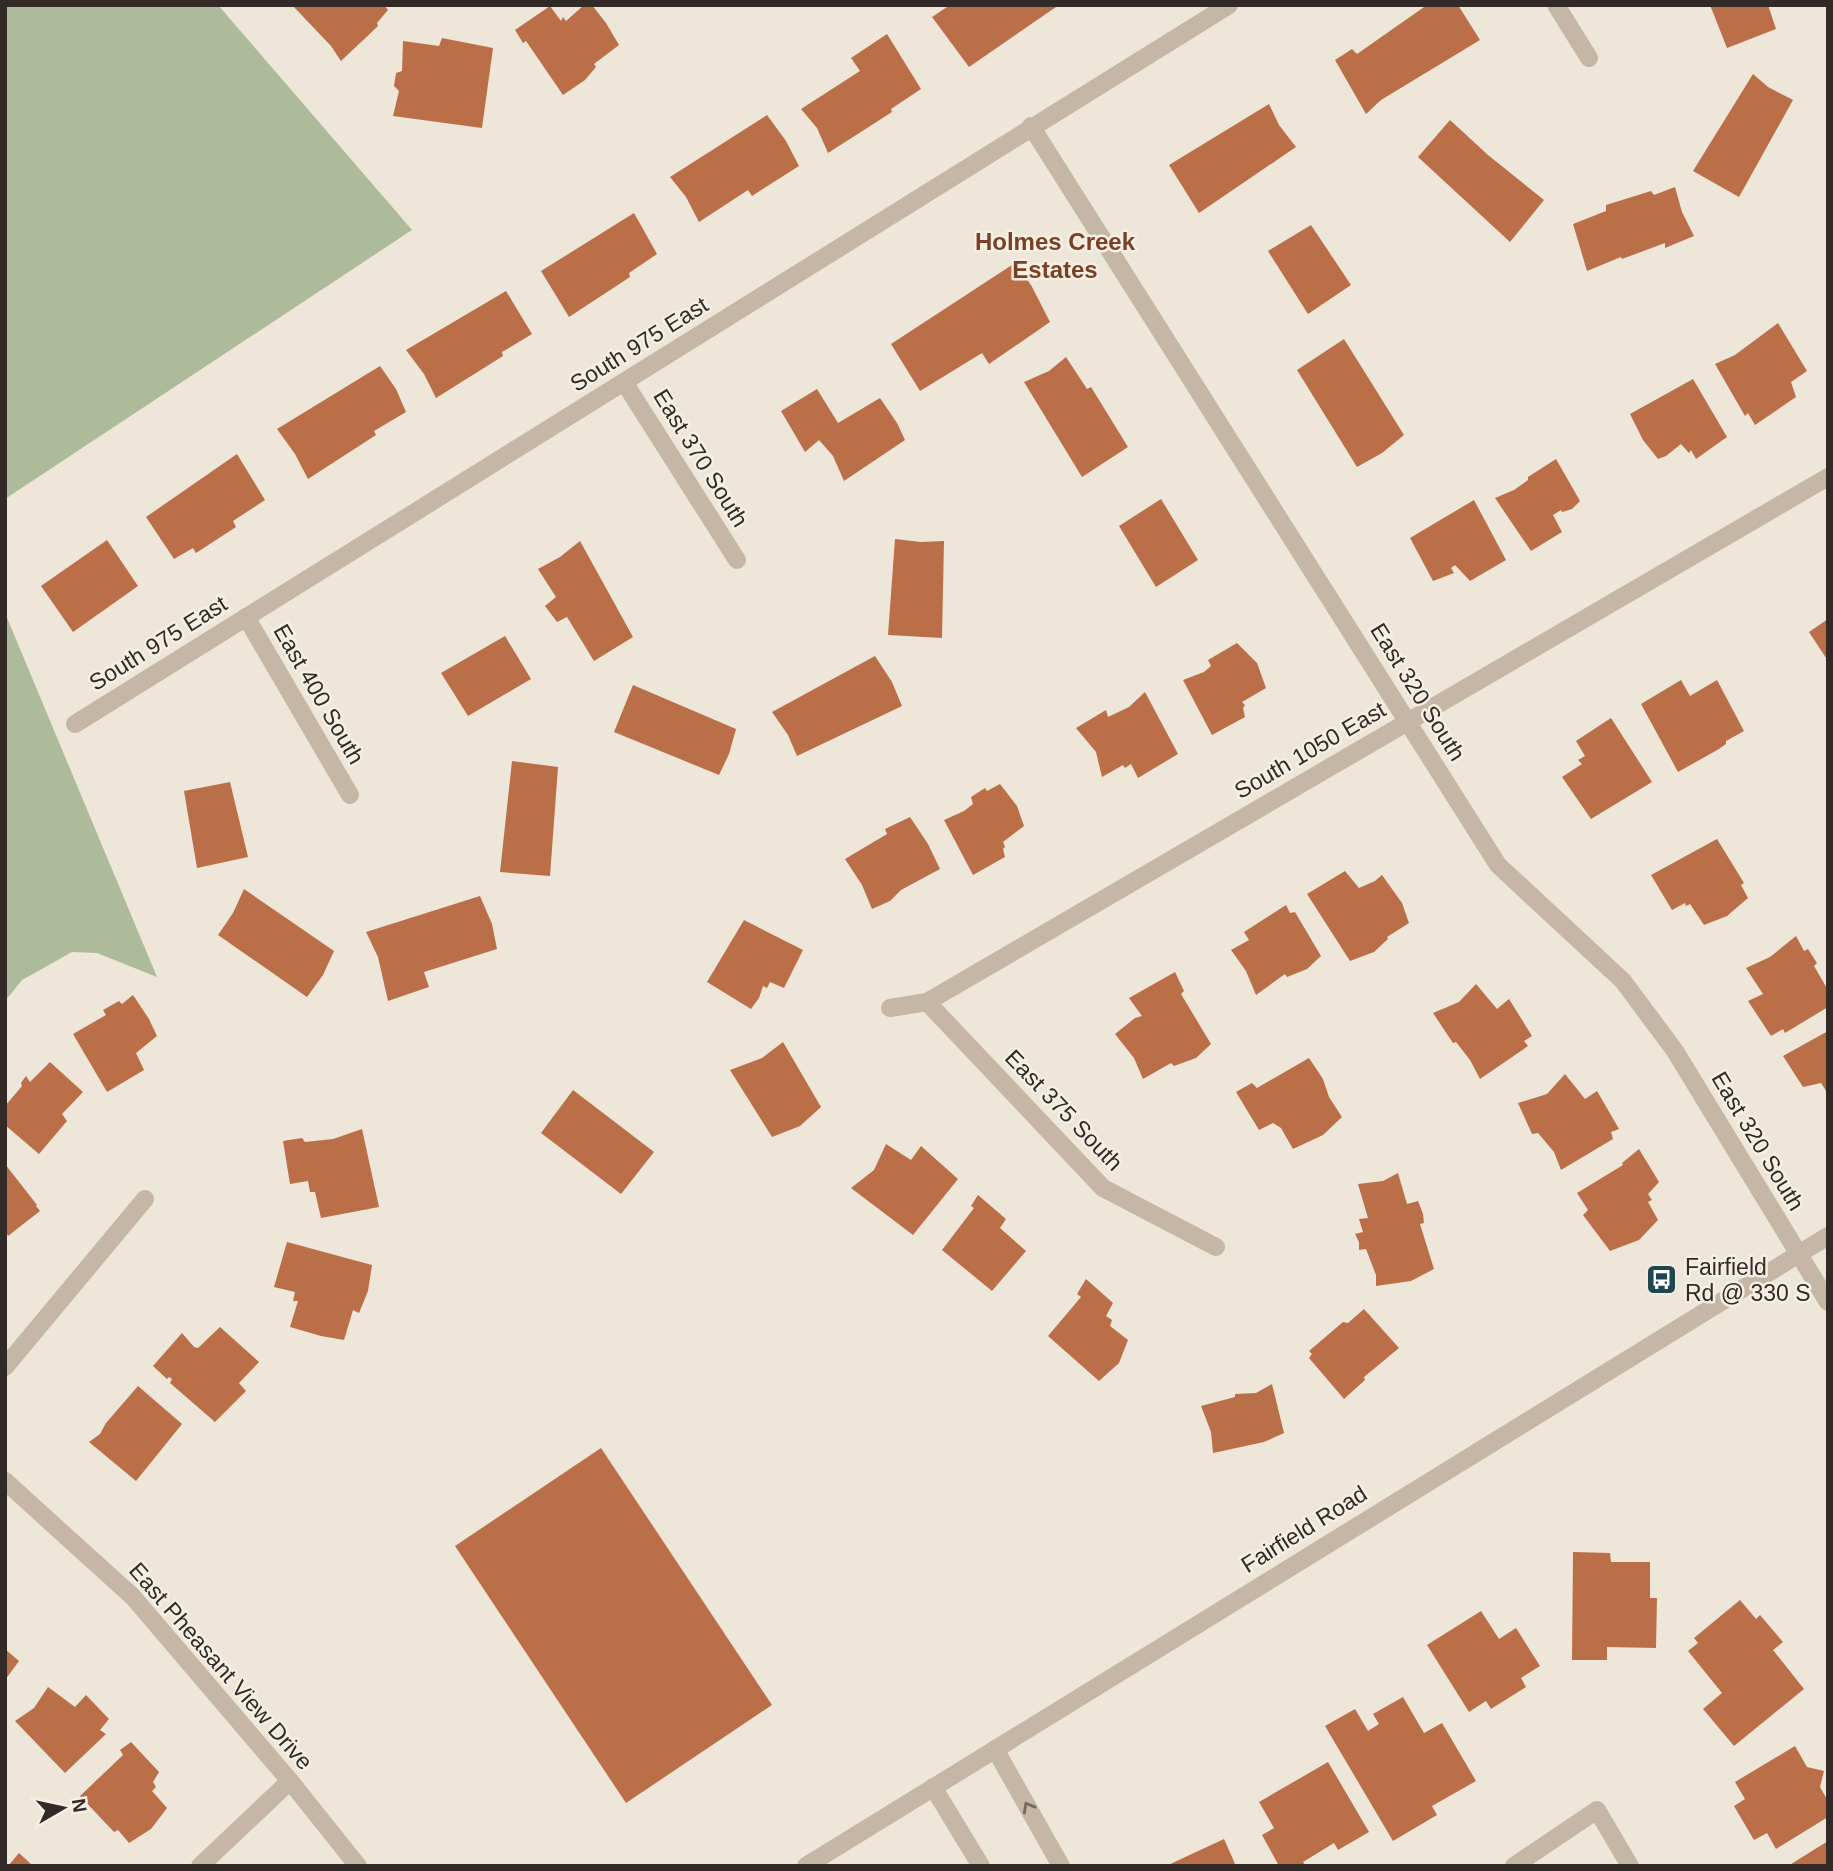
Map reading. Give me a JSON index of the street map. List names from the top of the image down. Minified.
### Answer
{"streets":{"street":["South 975 East","East 370 South","East 320 South","East 400 South","South 1050 East","East 375 South","Fairfield Road","East Pheasant View Drive"]},"crossings":[["South 975 East","East 370 South"],["South 975 East","East 320 South"],["South 975 East","East 400 South"],["East 320 South","South 1050 East"],["East 320 South","Fairfield Road"],["South 1050 East","East 375 South"]],"districts":["Holmes Creek Estates"],"places":{"bus stop":["Fairfield Rd @ 330 S"]},"north":"right"}
